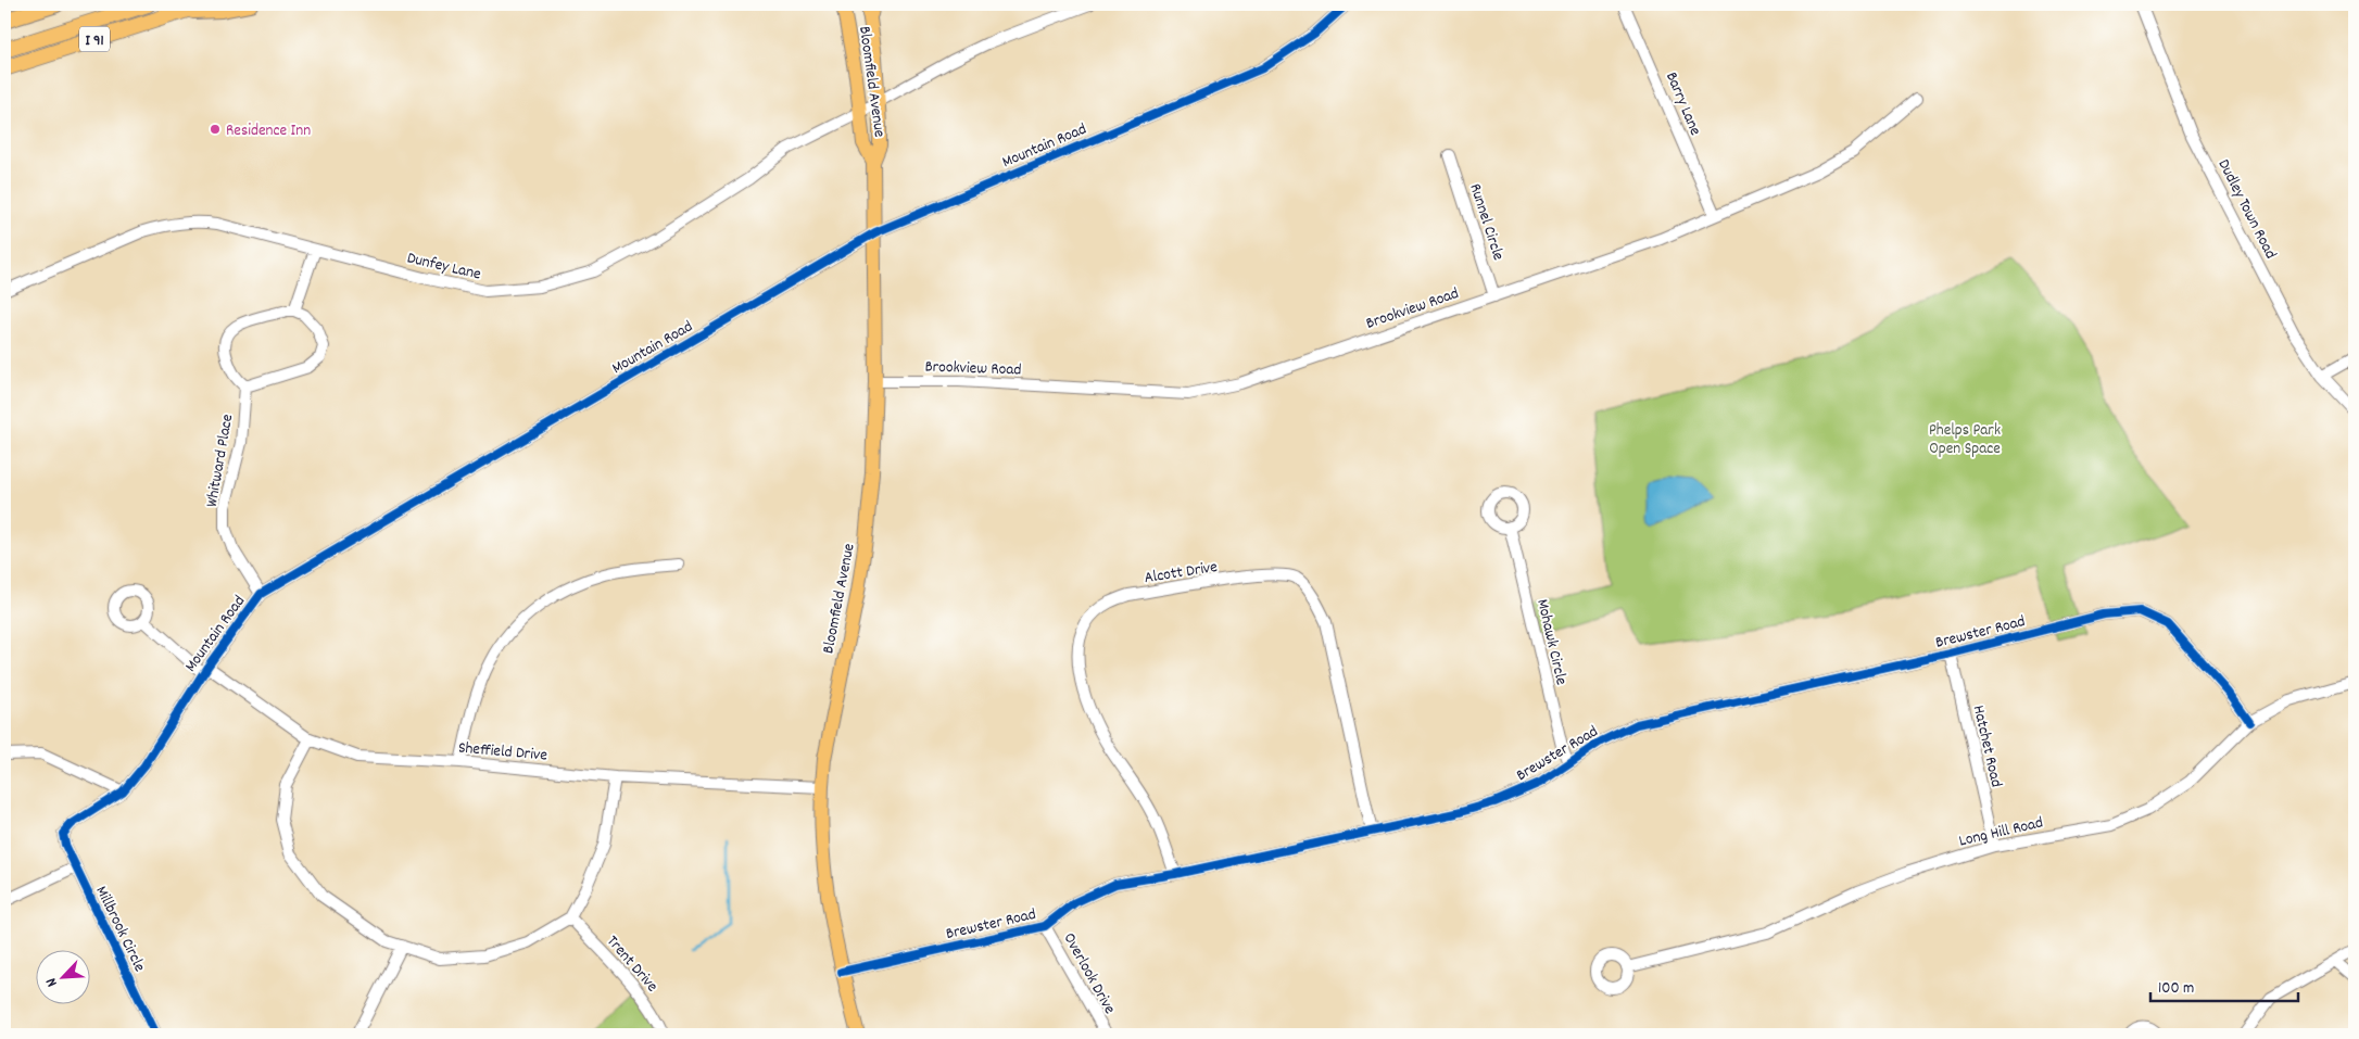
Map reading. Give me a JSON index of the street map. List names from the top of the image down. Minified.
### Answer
{"streets":{"highway":["I 91"],"main road":["Bloomfield Avenue"],"street":["Barry Lane","Mountain Road","Dudley Town Road","Runnel Circle","Dunfey Lane","Brookview Road","Whitward Place","Alcott Drive","Brewster Road","Mohawk Circle","Hatchet Road","Sheffield Drive","Long Hill Road","Millbrook Circle","Trent Drive","Overlook Drive"]},"crossings":[["Bloomfield Avenue","Mountain Road"],["Bloomfield Avenue","Dunfey Lane"],["Bloomfield Avenue","Brookview Road"],["Bloomfield Avenue","Brewster Road"],["Bloomfield Avenue","Sheffield Drive"],["Barry Lane","Brookview Road"],["Mountain Road","Whitward Place"],["Mountain Road","Sheffield Drive"],["Mountain Road","Millbrook Circle"],["Runnel Circle","Brookview Road"],["Alcott Drive","Brewster Road"],["Brewster Road","Mohawk Circle"],["Brewster Road","Hatchet Road"],["Brewster Road","Long Hill Road"],["Brewster Road","Overlook Drive"],["Hatchet Road","Long Hill Road"]],"parks":["Phelps Park Open Space"],"places":["Residence Inn"],"scale_bar":"100 m","north":"bottom left"}
